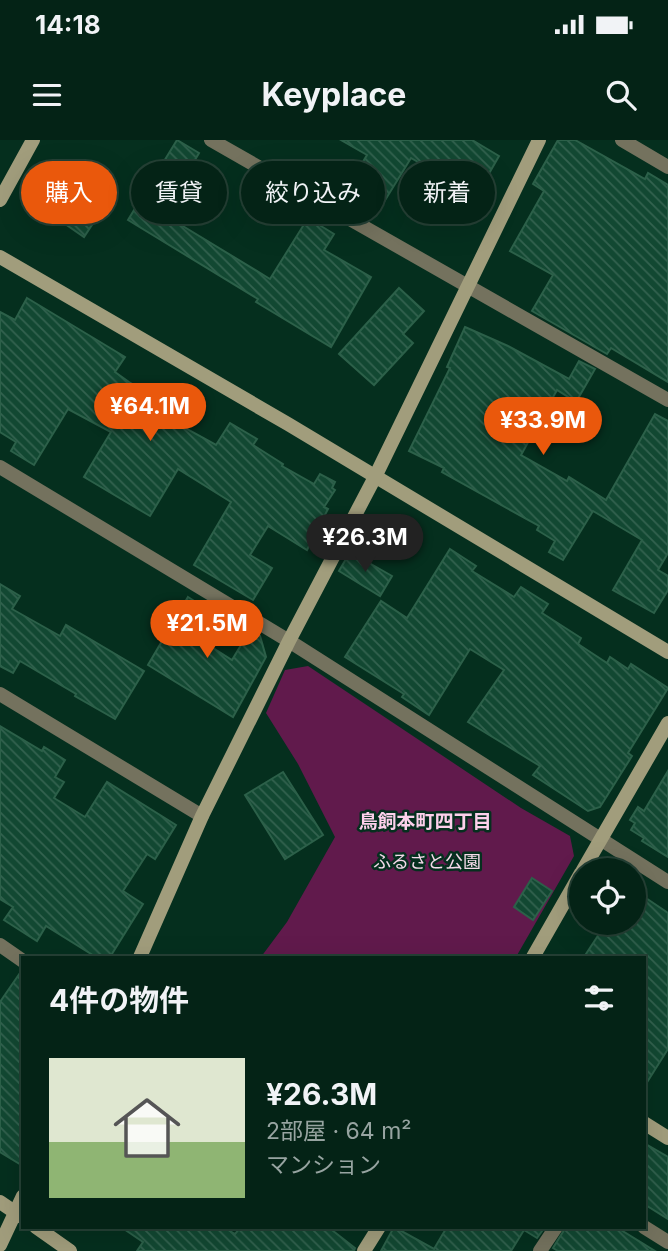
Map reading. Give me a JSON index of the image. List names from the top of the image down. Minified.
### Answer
{"districts":["鳥飼本町四丁目"],"parks":["ふるさと公園"],"page":{"status":"14:18","header":"Keyplace","chip":["購入","賃貸","絞り込み","新着"],"price":["¥64.1M","¥33.9M","¥26.3M","¥21.5M"],"heading":"4件の物件","list":[{"name":"¥26.3M","note":"2部屋 · 64 m² · マンション"}]}}
